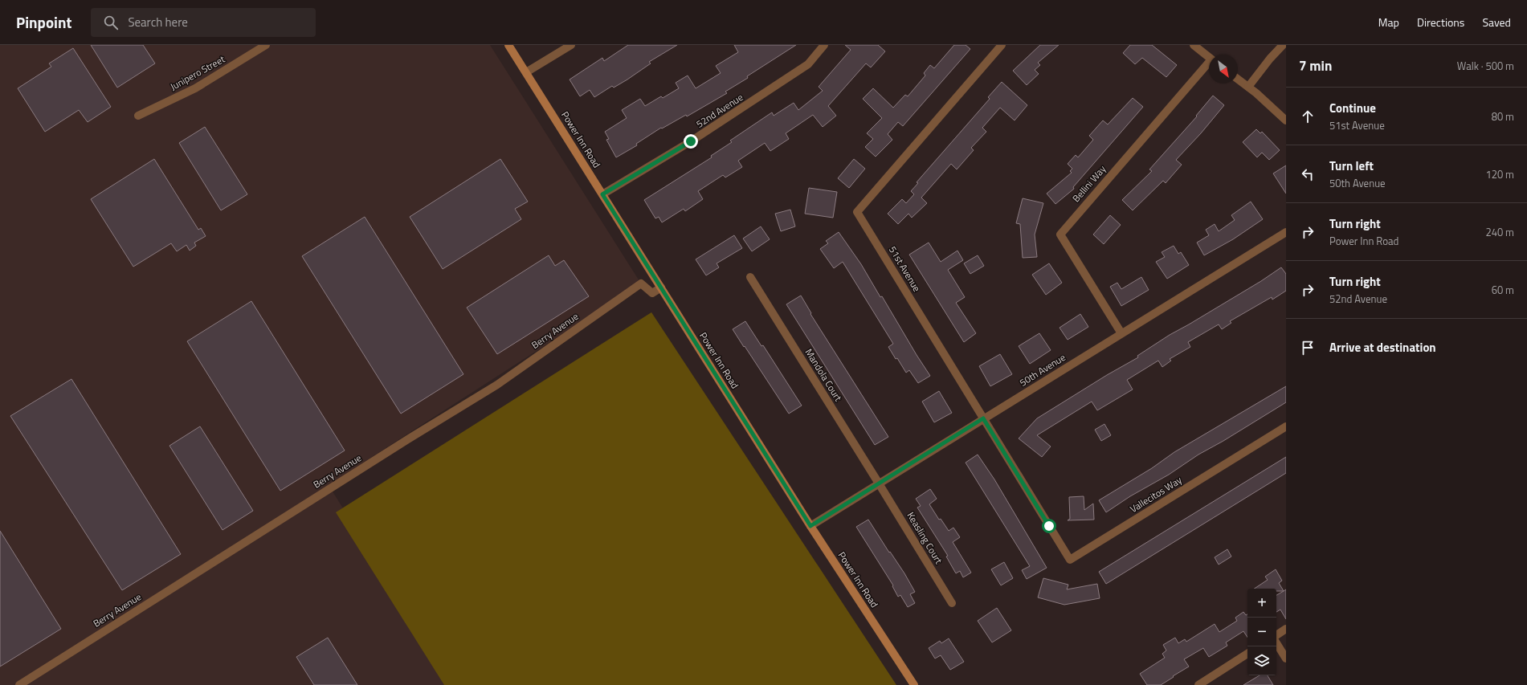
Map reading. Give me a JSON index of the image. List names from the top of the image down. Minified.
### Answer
{"streets":{"main road":["Power Inn Road"],"street":["Junipero Street","52nd Avenue","Bellini Way","51st Avenue","Berry Avenue","50th Avenue","Mandola Court","Vallecitos Way","Keasling Court"]},"crossings":[["52nd Avenue","Power Inn Road"],["Power Inn Road","Berry Avenue"],["Power Inn Road","50th Avenue"],["Bellini Way","50th Avenue"],["51st Avenue","50th Avenue"],["51st Avenue","Vallecitos Way"],["50th Avenue","Mandola Court"],["50th Avenue","Keasling Court"],["Mandola Court","Keasling Court"]],"north":"bottom right","page":{"header":"Pinpoint","search":"Search here","nav":["Map","Directions","Saved"],"heading":["7 min","Walk · 500 m"],"list":[["Continue","51st Avenue","80 m"],["Turn left","50th Avenue","120 m"],["Turn right","Power Inn Road","240 m"],["Turn right","52nd Avenue","60 m"],"Arrive at destination"],"map_buttons":["+","−"]}}
